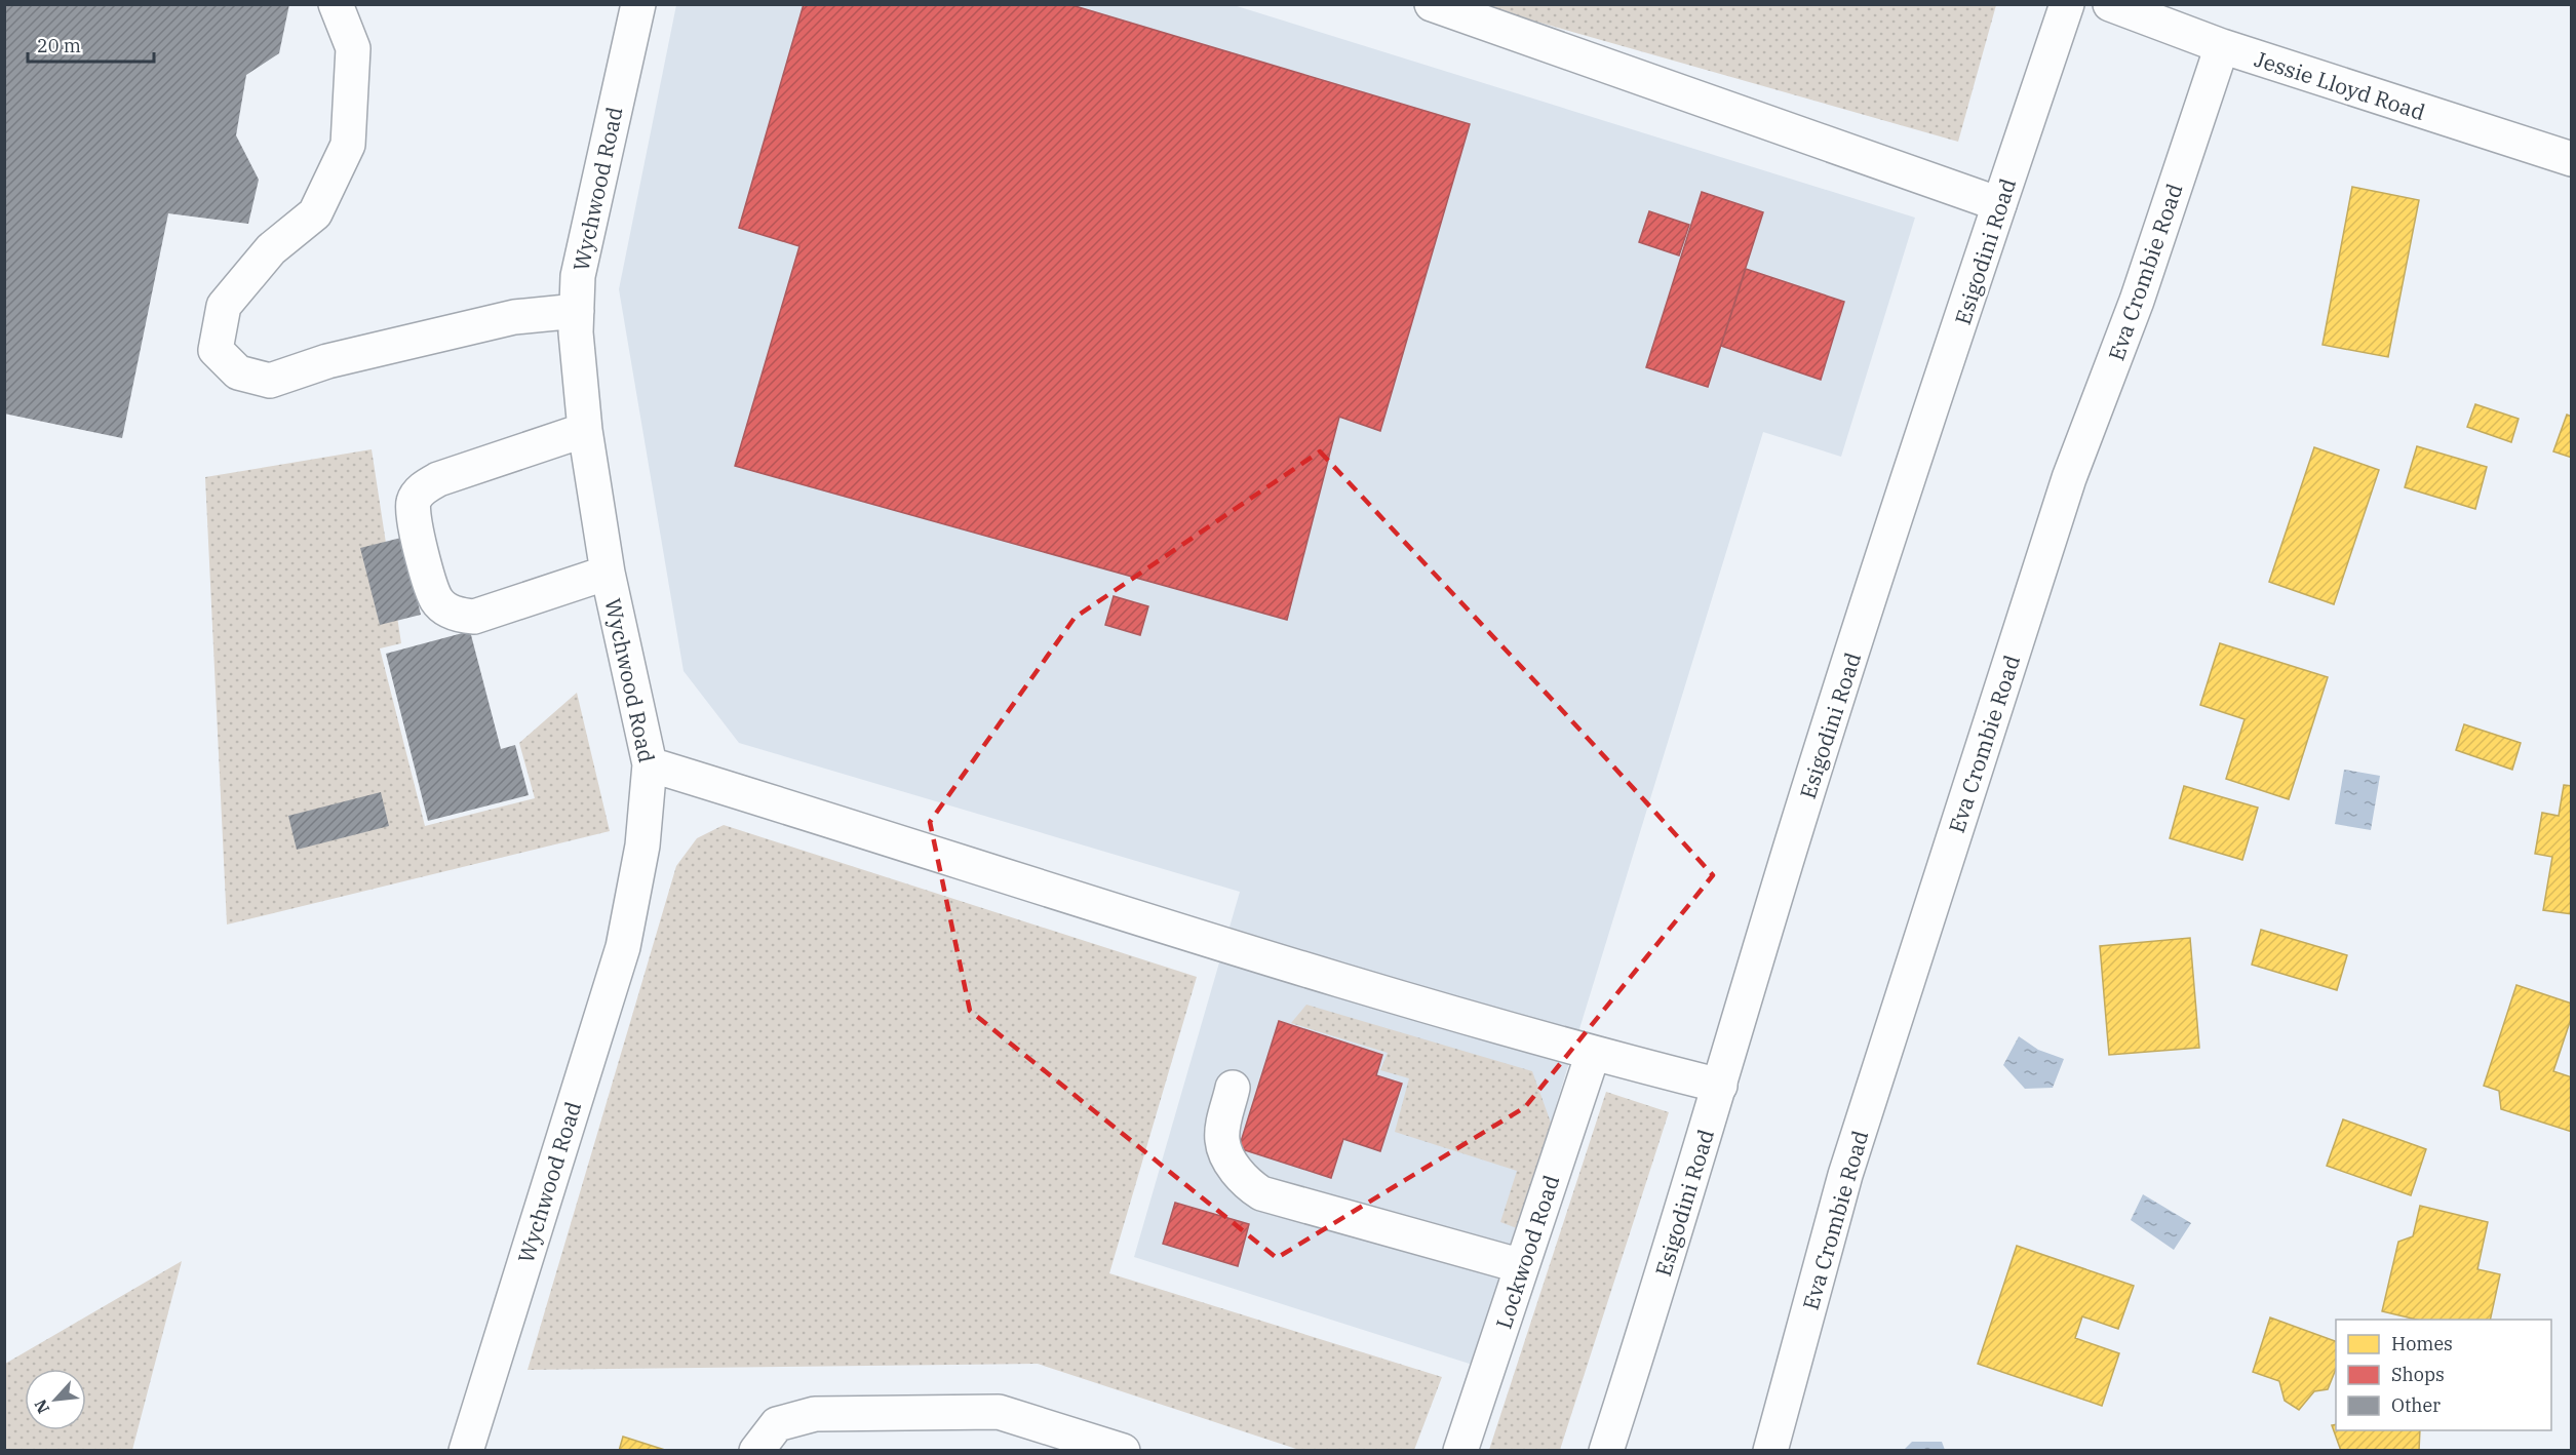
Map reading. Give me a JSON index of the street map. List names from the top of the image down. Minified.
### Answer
{"streets":{"street":["Jessie Lloyd Road","Wychwood Road","Esigodini Road","Eva Crombie Road","Lockwood Road"]},"crossings":[["Jessie Lloyd Road","Eva Crombie Road"]],"legend":["Homes","Shops","Other"],"scale_bar":"20 m","north":"bottom left"}
